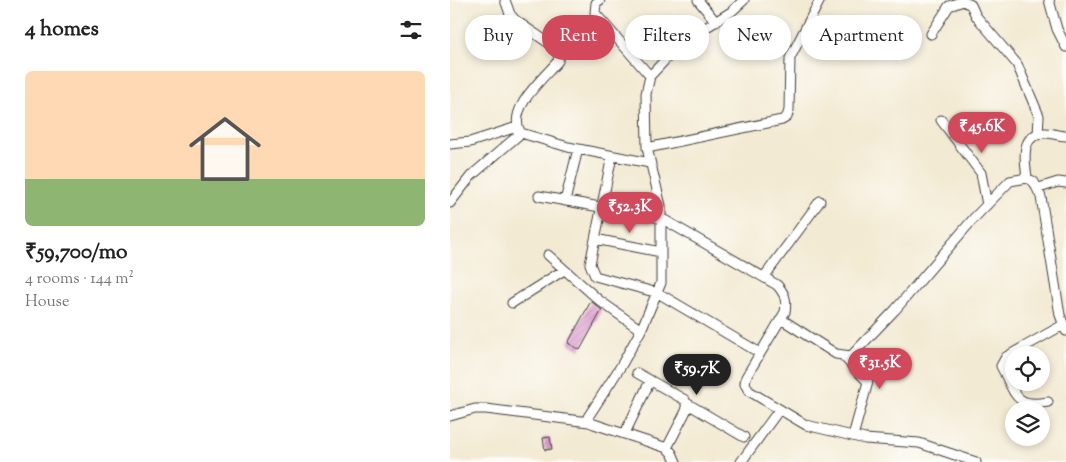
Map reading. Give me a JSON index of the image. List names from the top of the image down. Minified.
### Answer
{"page":{"heading":"4 homes","chip":["Buy","Rent","Filters","New","Apartment"],"list":[{"name":"₹59,700/mo","note":"4 rooms · 144 m² · House"}],"price":["₹45.6K","₹52.3K","₹31.5K","₹59.7K"]}}
